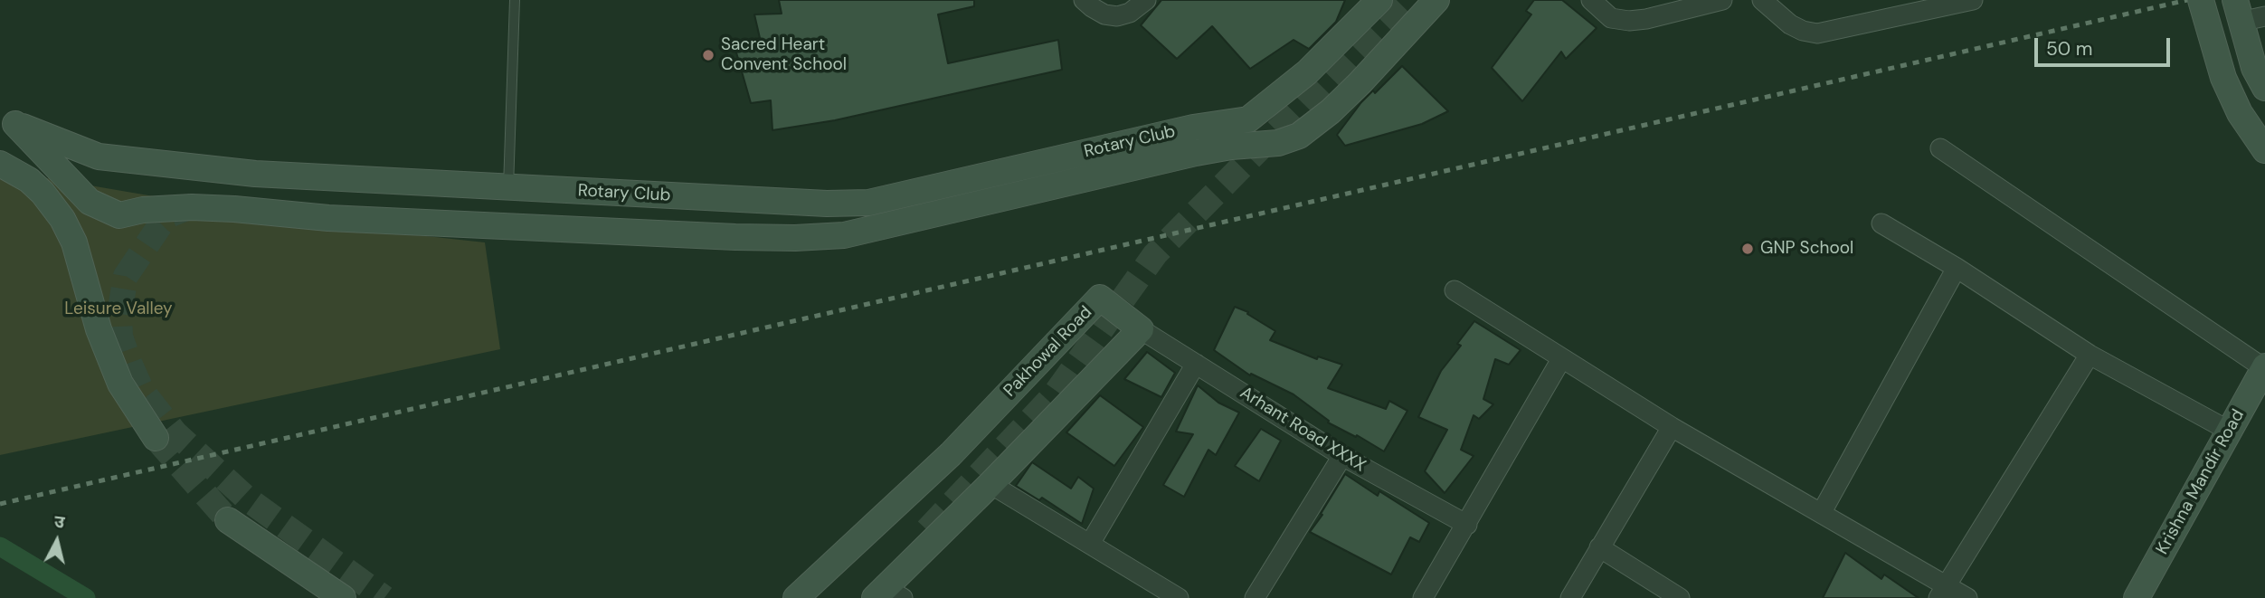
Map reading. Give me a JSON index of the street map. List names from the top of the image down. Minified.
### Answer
{"streets":{"street":["Rotary Club","Pakhowal Road","Arhant Road XXXX","Krishna Mandir Road"]},"crossings":[["Pakhowal Road","Arhant Road XXXX"]],"parks":["Leisure Valley"],"places":["Sacred Heart Convent School","GNP School"],"scale_bar":"50 m","north":"top"}
